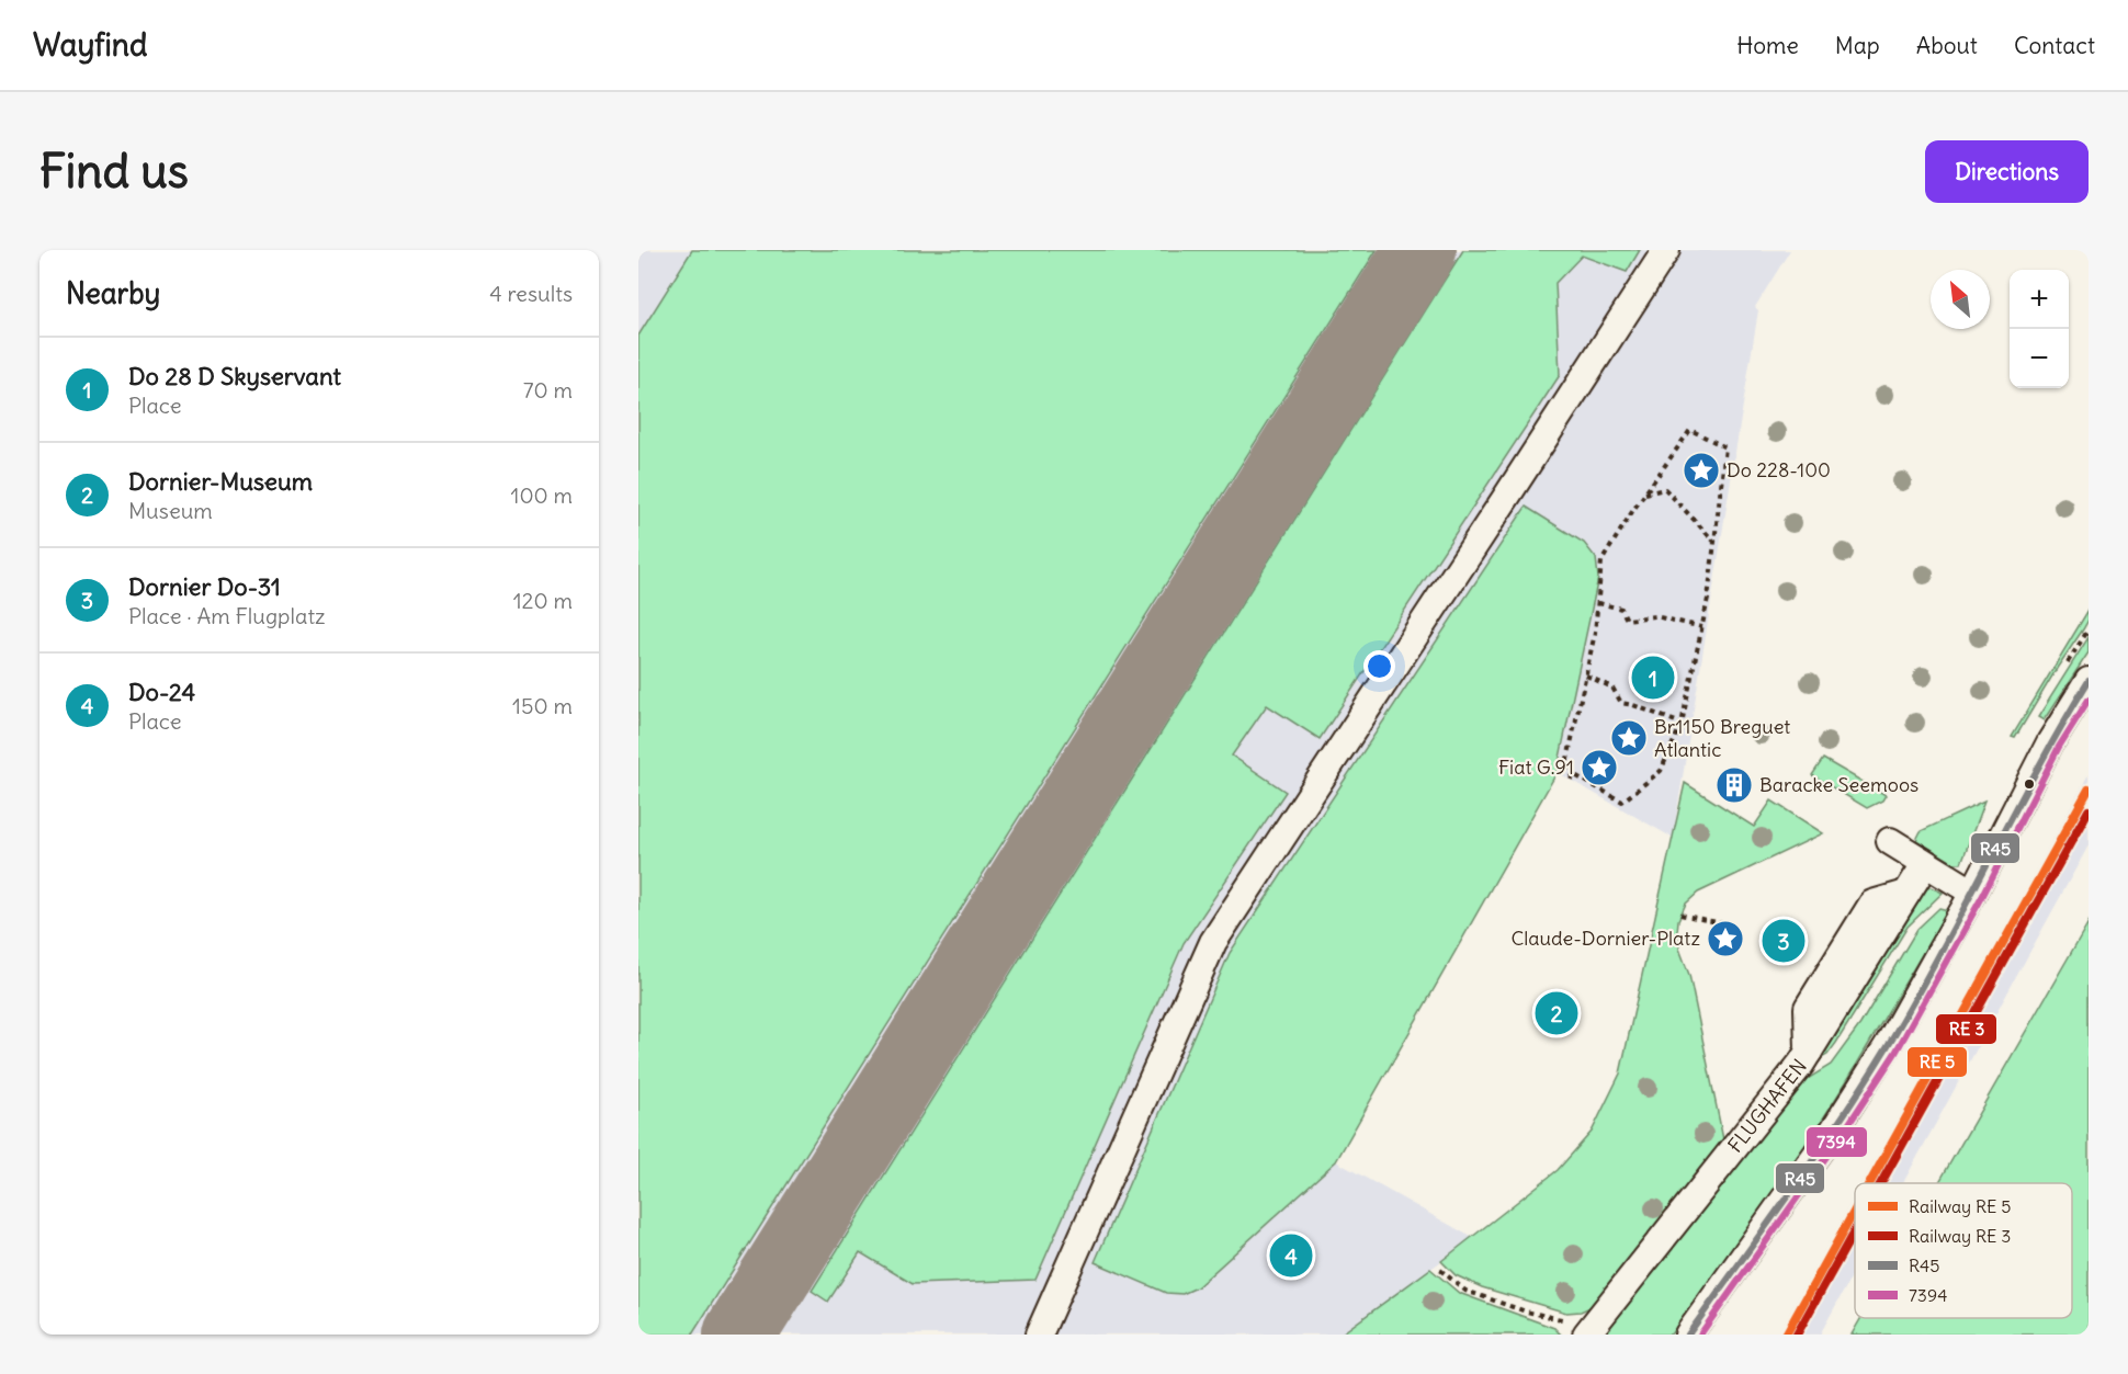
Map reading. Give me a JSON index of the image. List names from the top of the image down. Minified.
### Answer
{"streets":{"street":["FLUGHAFEN"]},"places":{"place":["Do 228-100","Br1150 Breguet Atlantic","Fiat G.91","Claude-Dornier-Platz"],"building":["Baracke Seemoos"]},"lines":["transit line R45","transit line 7394"],"legend":["Railway RE 5","Railway RE 3","R45","7394"],"north":"top left","page":{"header":"Wayfind","nav":["Home","Map","About","Contact"],"buttons":"Directions","title":"Find us","heading":["Nearby","4 results"],"map_buttons":["+","−"],"list":[{"mark":"1","name":"Do 28 D Skyservant","note":"Place","value":"70 m"},{"mark":"2","name":"Dornier-Museum","note":"Museum","value":"100 m"},{"mark":"3","name":"Dornier Do-31","note":"Place · Am Flugplatz","value":"120 m"},{"mark":"4","name":"Do-24","note":"Place","value":"150 m"}],"pins":["1","3","2","4"]}}
